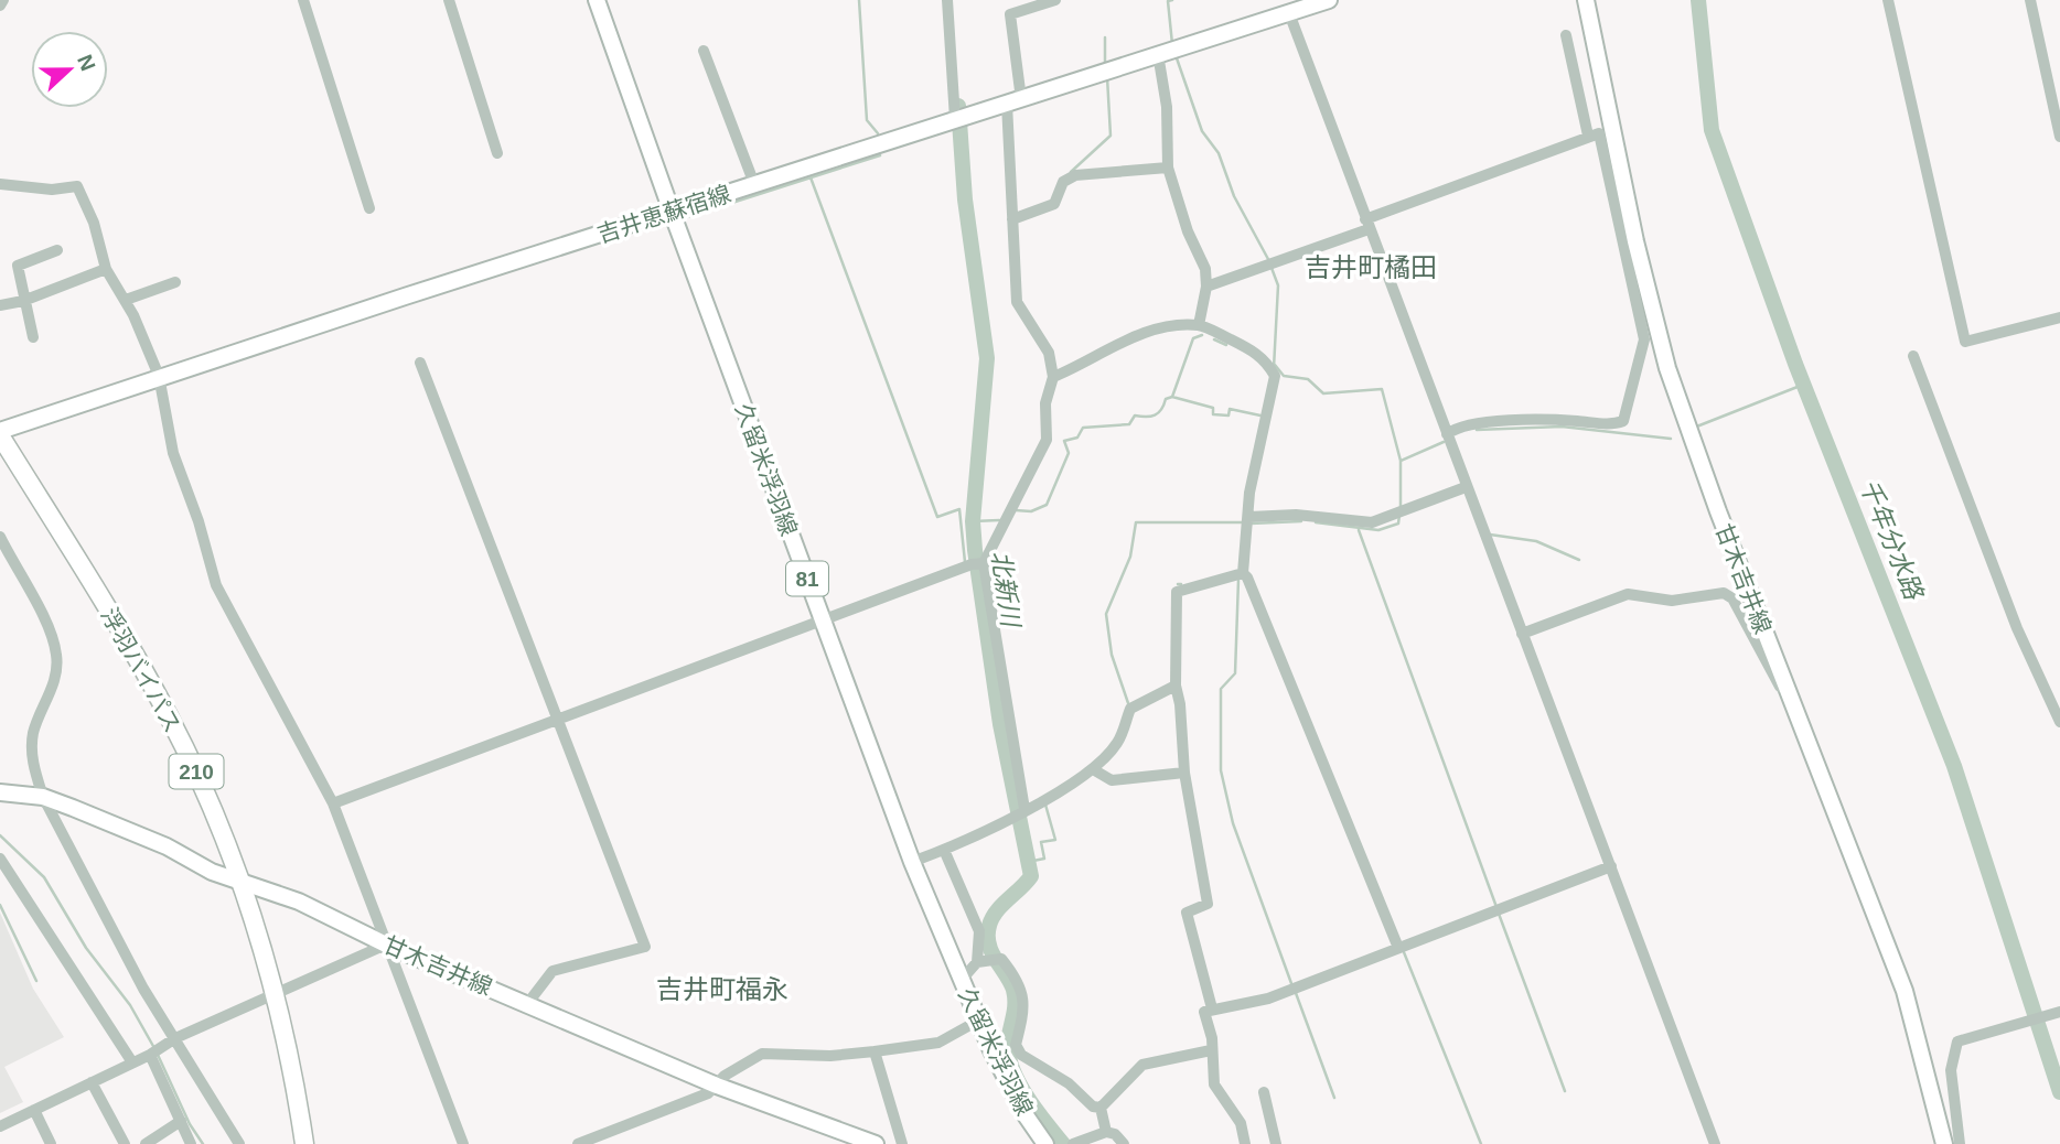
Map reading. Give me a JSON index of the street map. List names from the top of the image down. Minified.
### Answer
{"streets":{"highway":["浮羽バイパス","210"],"main road":["吉井恵蘇宿線","久留米浮羽線","81","甘木吉井線"]},"crossings":[["吉井恵蘇宿線","久留米浮羽線"],["吉井恵蘇宿線","浮羽バイパス"],["甘木吉井線","浮羽バイパス"]],"districts":["吉井町橘田","吉井町福永"],"water":["千年分水路","北新川"],"north":"right"}
